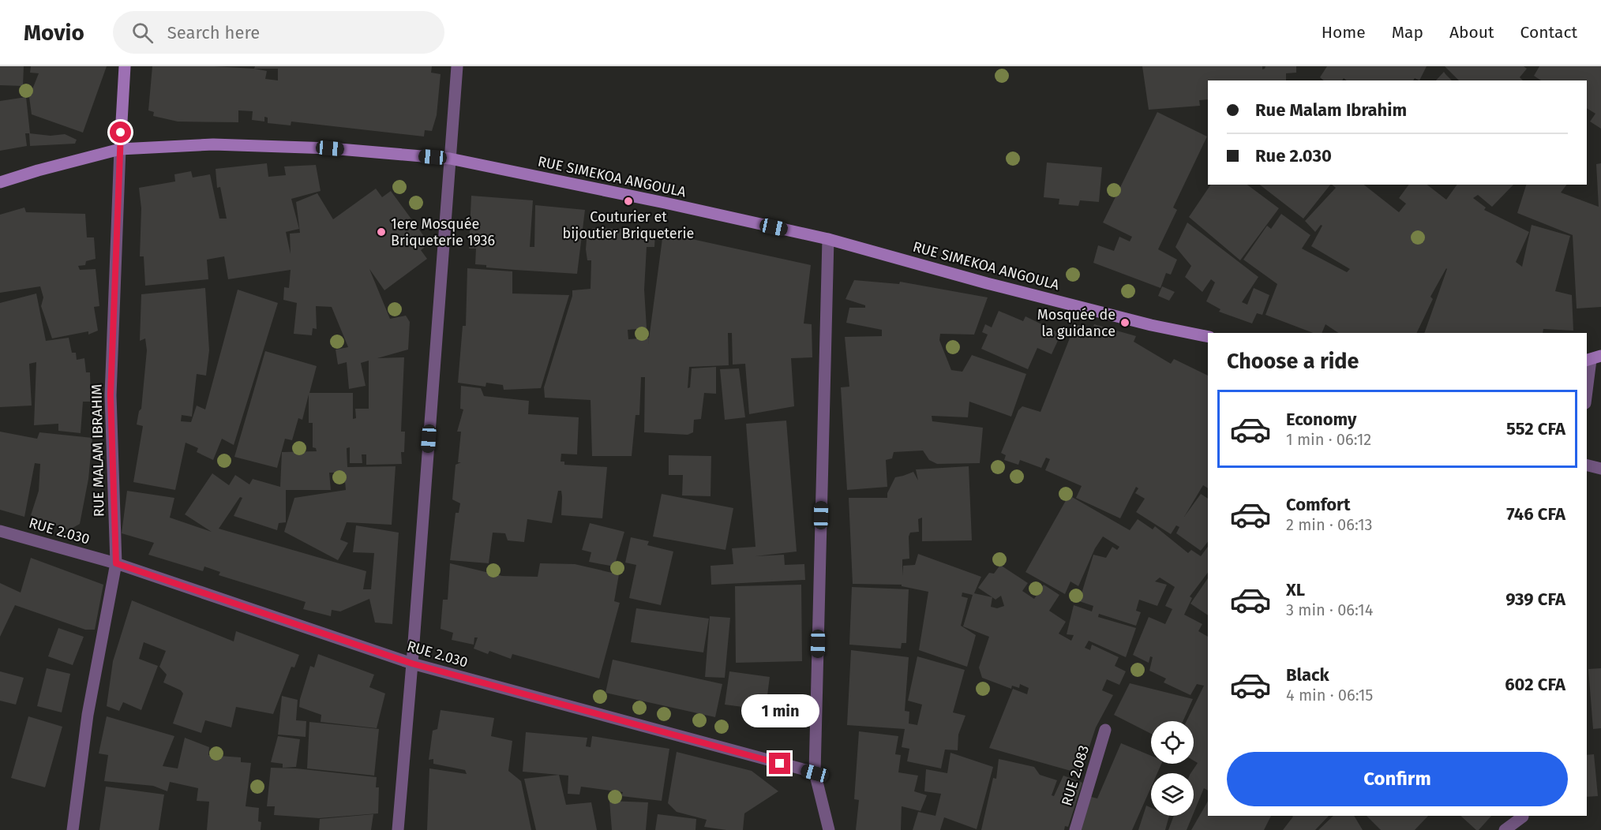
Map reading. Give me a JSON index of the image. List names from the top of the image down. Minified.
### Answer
{"streets":{"street":["RUE SIMEKOA ANGOULA","RUE MALAM IBRAHIM","RUE 2.030","RUE 2.083"]},"crossings":[["RUE SIMEKOA ANGOULA","RUE MALAM IBRAHIM"],["RUE MALAM IBRAHIM","RUE 2.030"]],"places":["Couturier et bijoutier Briqueterie","1ere Mosquée Briqueterie 1936","Mosquée de la guidance"],"page":{"header":"Movio","search":"Search here","nav":["Home","Map","About","Contact"],"banner":["Rue Malam Ibrahim","Rue 2.030"],"heading":"Choose a ride","list":[{"name":"Economy","note":"1 min · 06:12","value":"552 CFA"},{"name":"Comfort","note":"2 min · 06:13","value":"746 CFA"},{"name":"XL","note":"3 min · 06:14","value":"939 CFA"},{"name":"Black","note":"4 min · 06:15","value":"602 CFA"}],"bubble":"1 min","buttons":"Confirm"}}
